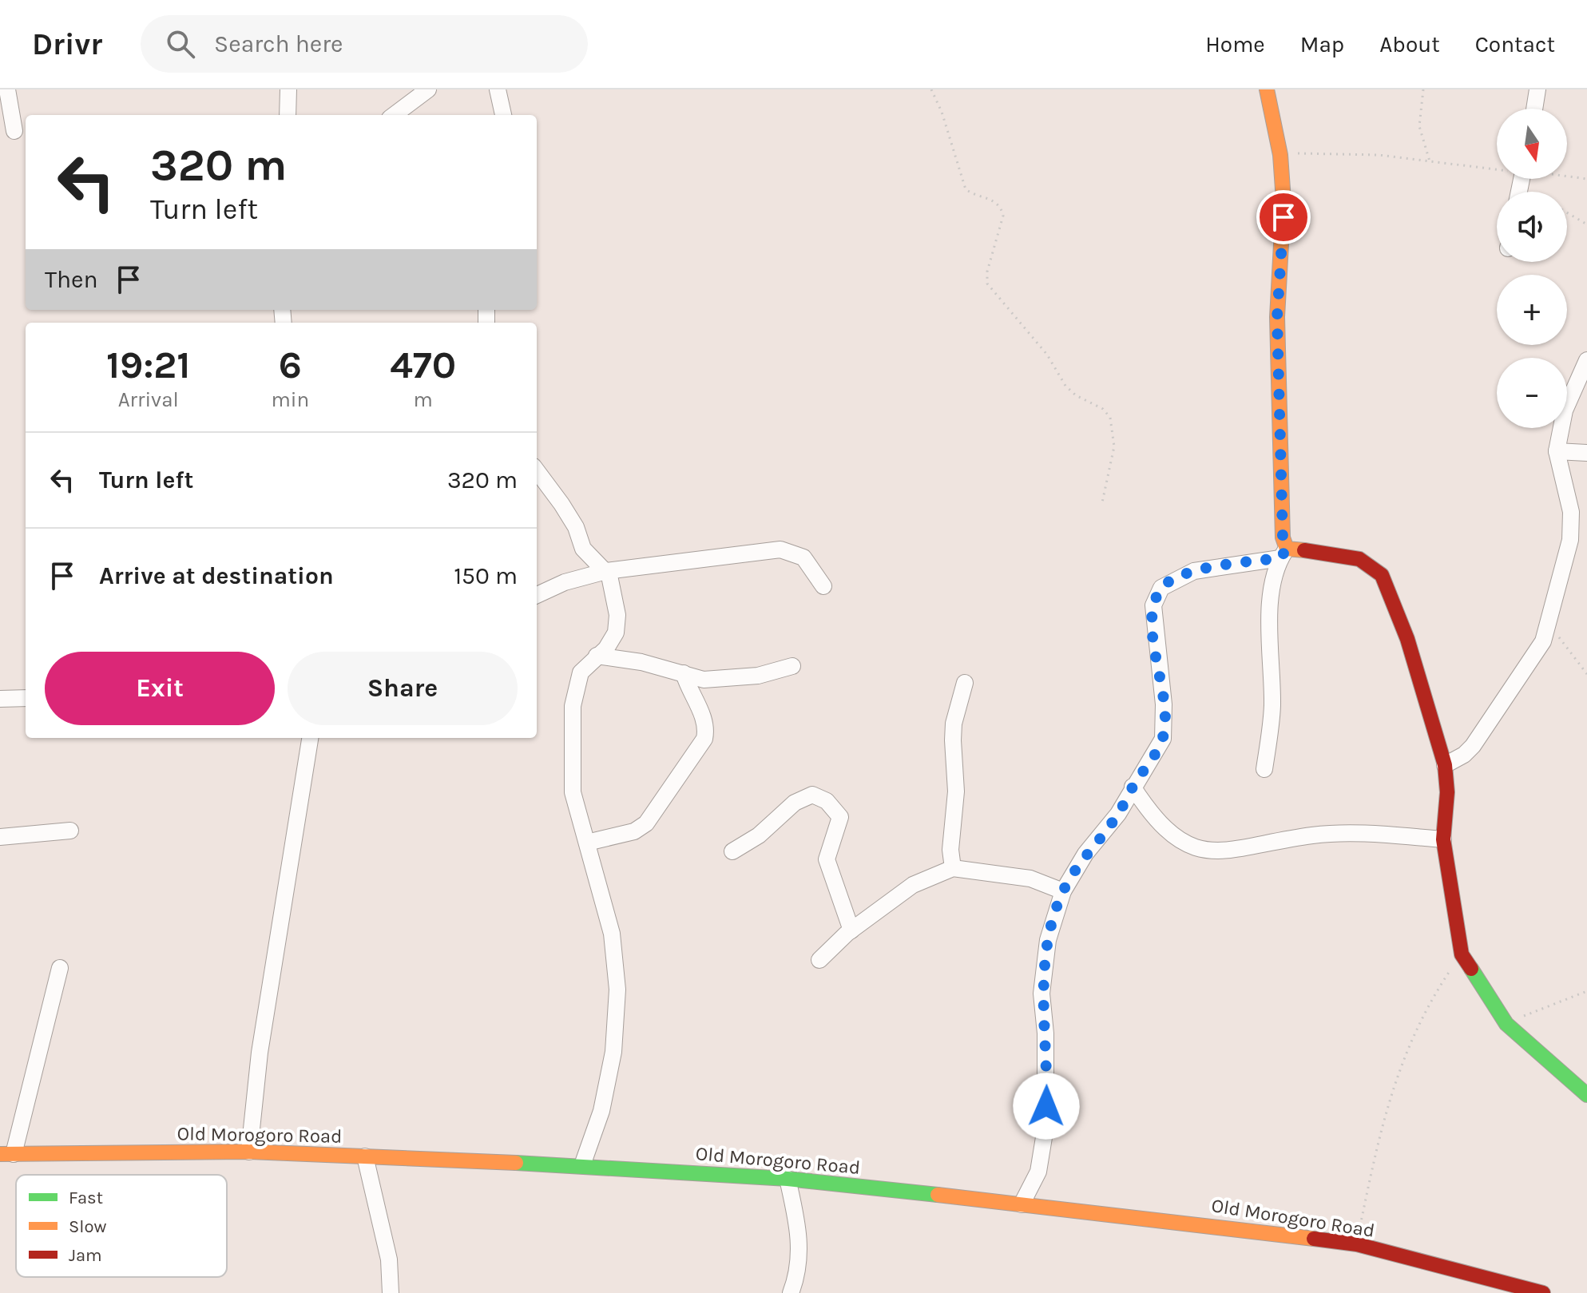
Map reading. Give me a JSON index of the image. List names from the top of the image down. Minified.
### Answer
{"streets":{"street":["Old Morogoro Road"]},"legend":["Fast","Slow","Jam"],"north":"bottom","page":{"header":"Drivr","search":"Search here","nav":["Home","Map","About","Contact"],"map_buttons":["+","−"],"turn":["320 m","Turn left"],"then":"Then","eta":["19:21","Arrival","6","min","470","m"],"list":[{"name":"Turn left","value":"320 m"},{"name":"Arrive at destination","value":"150 m"}],"buttons":["Exit","Share"]}}
